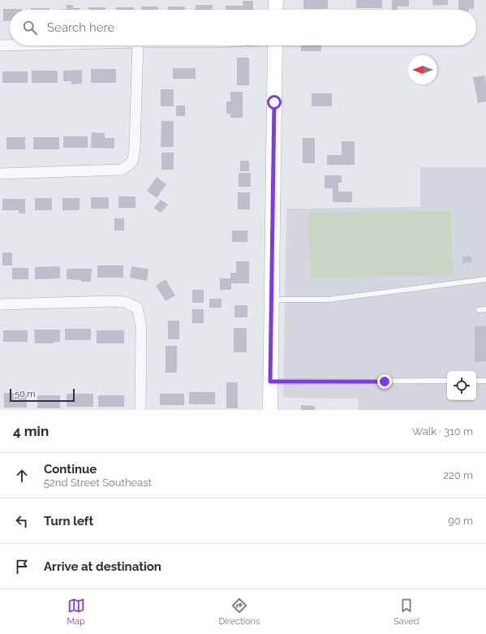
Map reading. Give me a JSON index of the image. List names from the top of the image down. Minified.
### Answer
{"scale_bar":"50 m","north":"left","page":{"search":"Search here","scale":"50 m","heading":["4 min","Walk · 310 m"],"list":[["Continue","52nd Street Southeast","220 m"],["Turn left","90 m"],"Arrive at destination"],"nav":["Map","Directions","Saved"]}}
